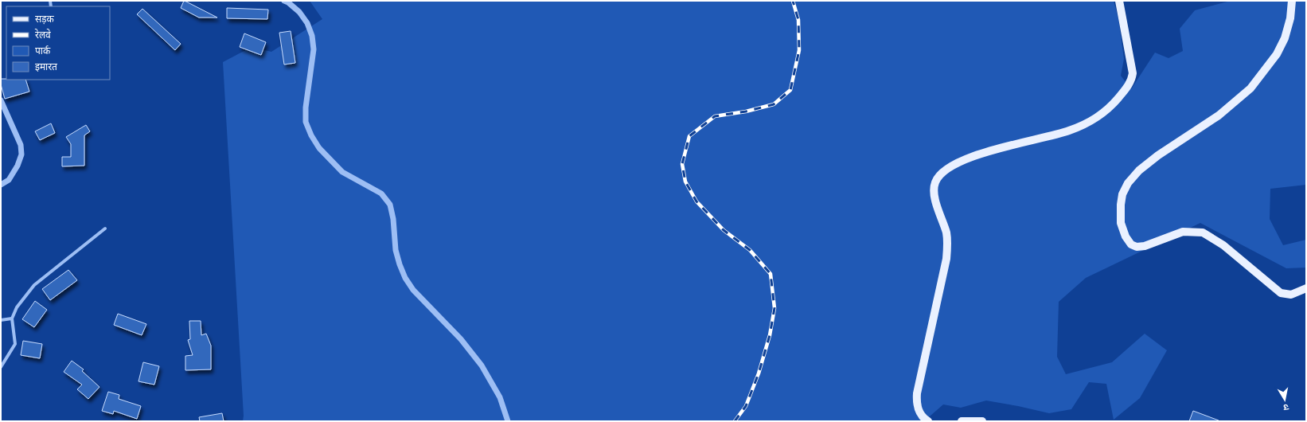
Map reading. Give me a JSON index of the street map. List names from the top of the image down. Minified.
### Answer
{"legend":["सड़क","रेलवे","पार्क","इमारत"],"north":"bottom"}
